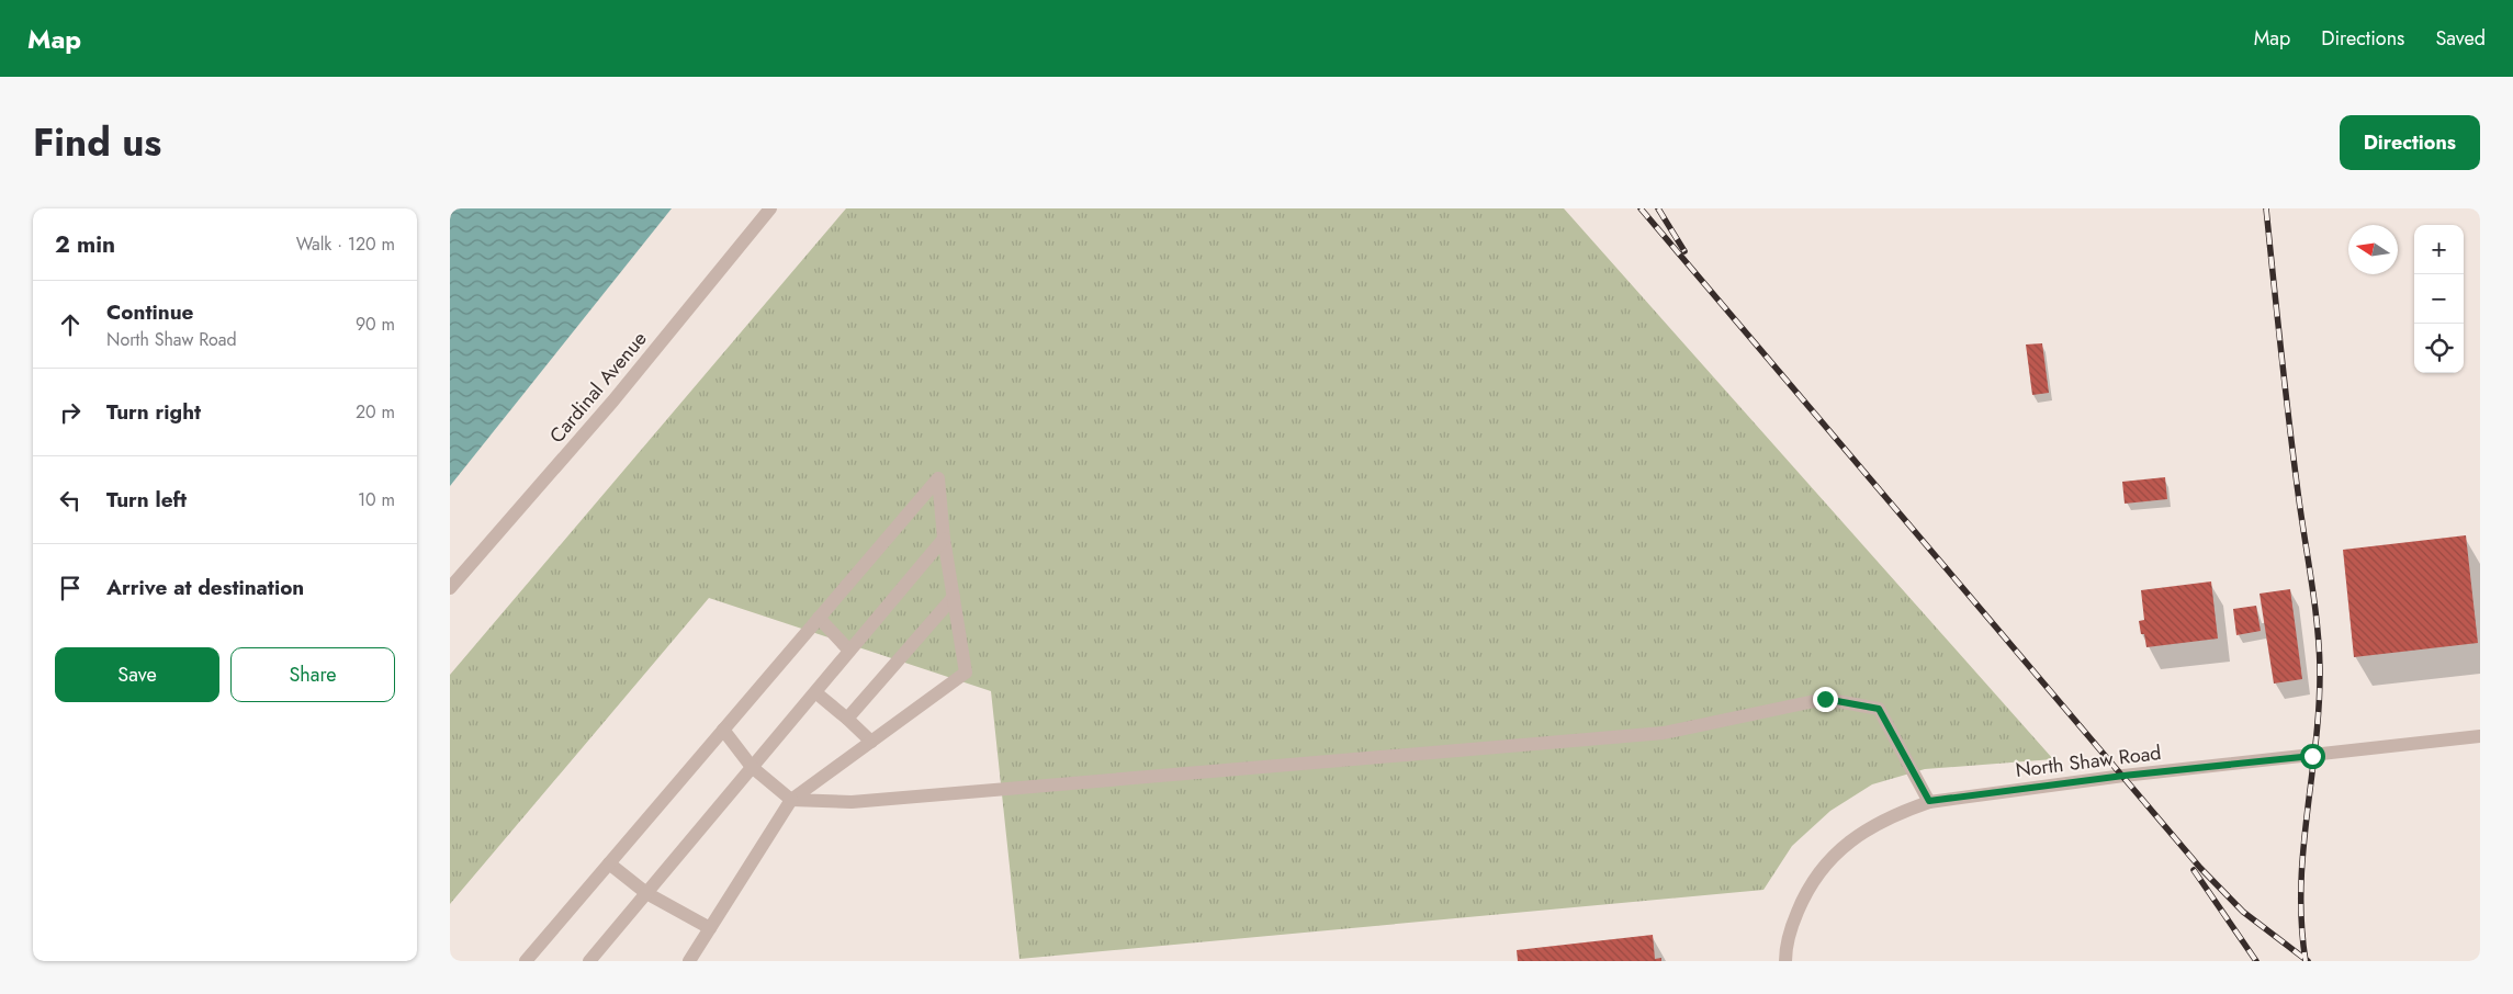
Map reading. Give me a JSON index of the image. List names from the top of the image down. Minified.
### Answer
{"streets":{"street":["Cardinal Avenue","North Shaw Road"]},"north":"left","page":{"header":"Map","nav":["Map","Directions","Saved"],"title":"Find us","buttons":["Directions",["Save","Share"]],"heading":["2 min","Walk · 120 m"],"map_buttons":["+","−"],"list":[["Continue","North Shaw Road","90 m"],["Turn right","20 m"],["Turn left","10 m"],"Arrive at destination"]}}
